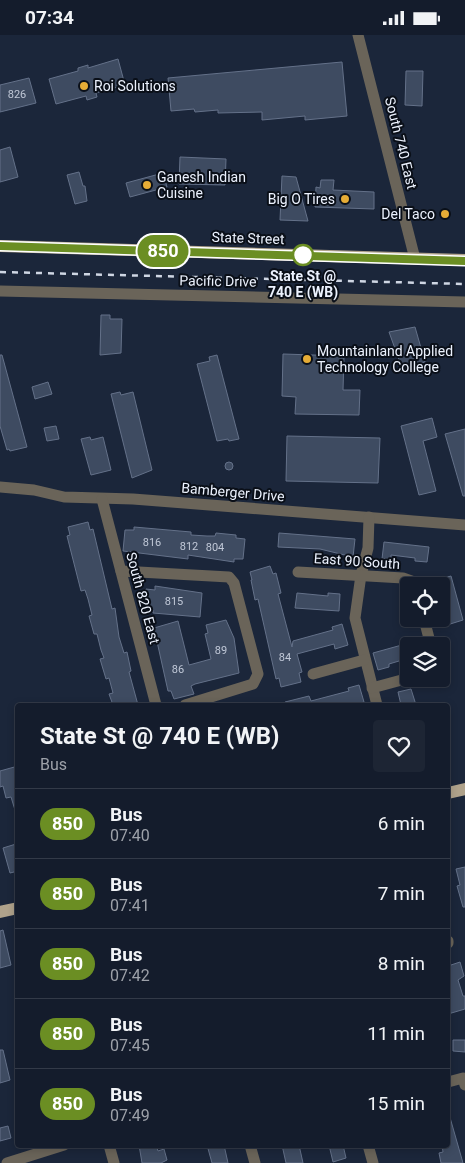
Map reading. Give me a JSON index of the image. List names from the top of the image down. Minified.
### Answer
{"streets":{"main road":["State Street"],"street":["South 740 East","Pacific Drive","Bamberger Drive","East 90 South","South 820 East"]},"crossings":[["South 740 East","State Street"],["Bamberger Drive","South 820 East"]],"places":["Roi Solutions","Ganesh Indian Cuisine","Big O Tires","Del Taco","State St @ 740 E (WB)","Mountainland Applied Technology College"],"lines":["bus line 850"],"house_numbers":["826","816","812","804","815","89","84","86"],"page":{"status":"07:34","on_map":"850","heading":["State St @ 740 E (WB)","Bus"],"list":[{"mark":"850","name":"Bus","note":"07:40","value":"6 min"},{"mark":"850","name":"Bus","note":"07:41","value":"7 min"},{"mark":"850","name":"Bus","note":"07:42","value":"8 min"},{"mark":"850","name":"Bus","note":"07:45","value":"11 min"},{"mark":"850","name":"Bus","note":"07:49","value":"15 min"}]}}
